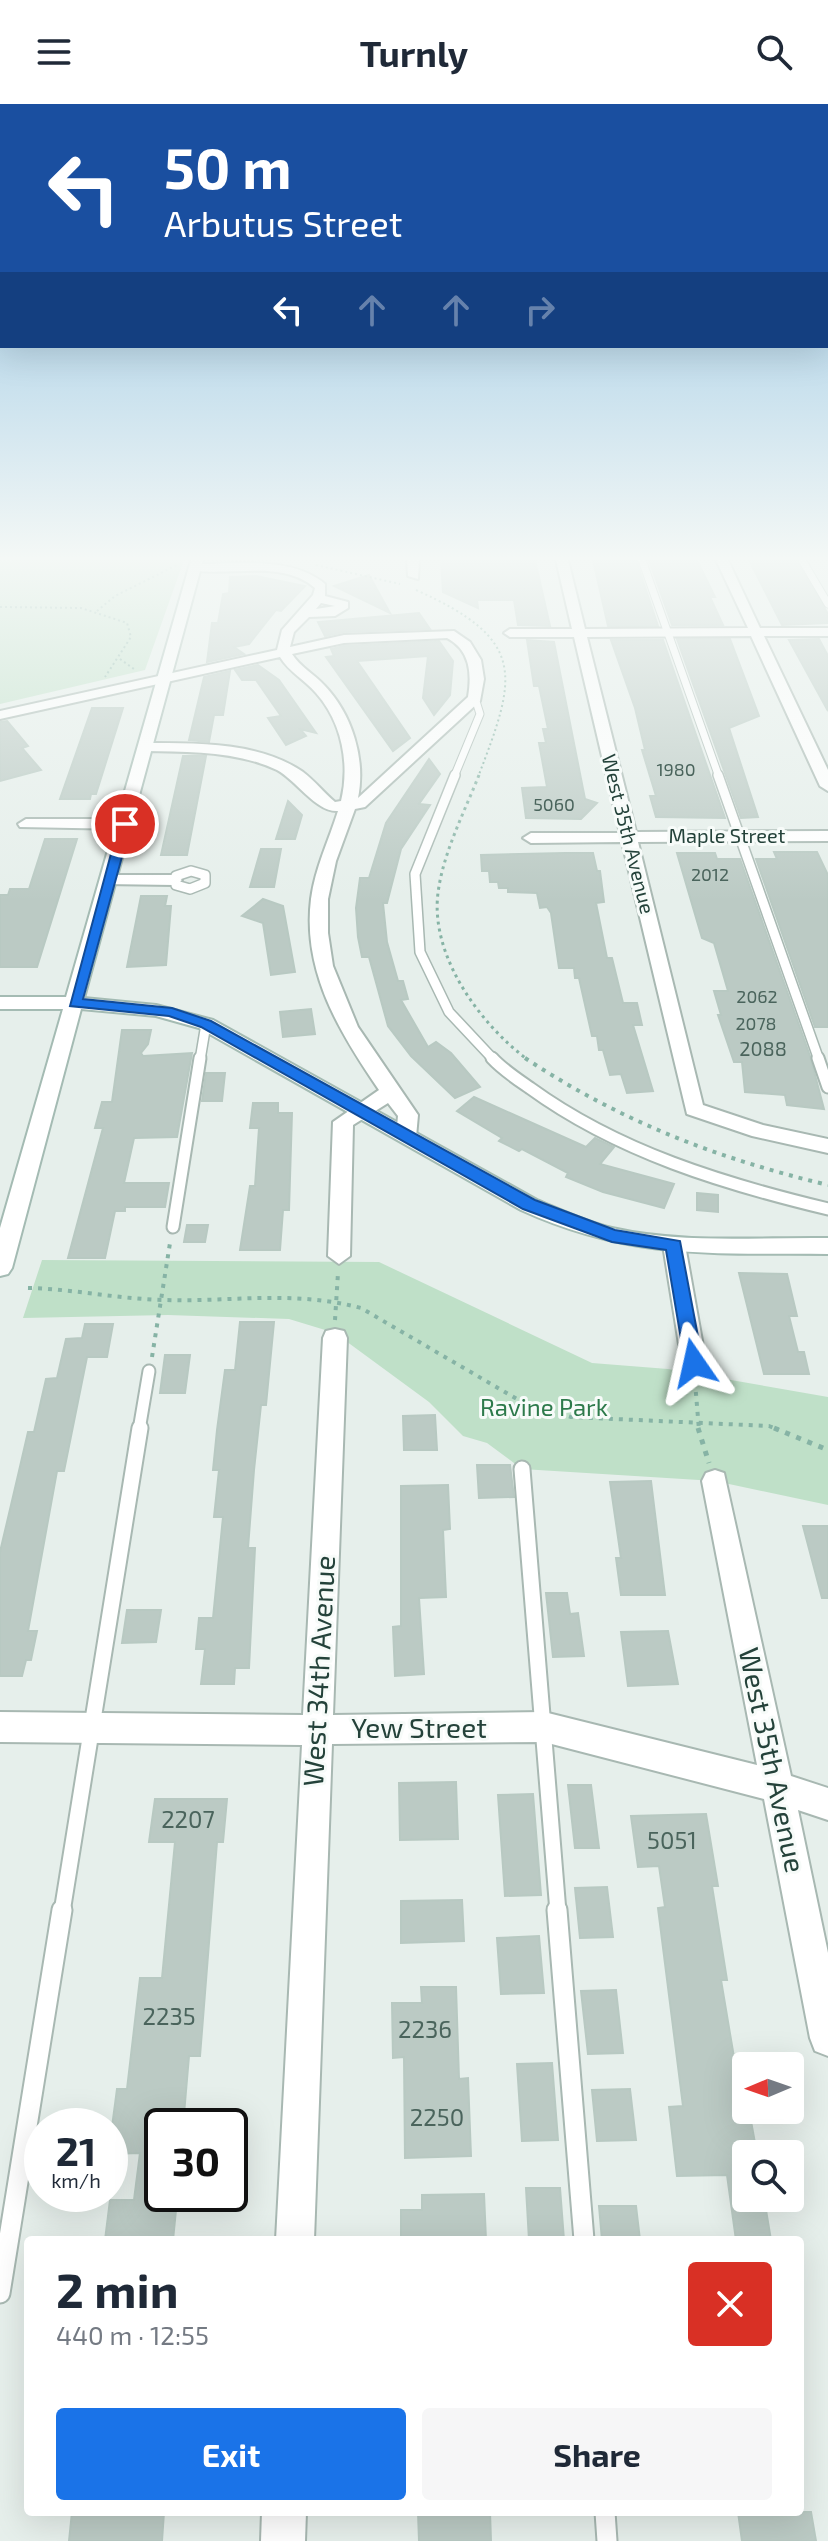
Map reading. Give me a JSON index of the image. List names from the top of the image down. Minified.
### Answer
{"streets":{"street":["West 35th Avenue","Maple Street","West 34th Avenue","Yew Street"]},"crossings":[["West 35th Avenue","Maple Street"],["West 35th Avenue","Yew Street"],["West 34th Avenue","Yew Street"]],"parks":["Ravine Park"],"house_numbers":["1980","5060","2012","2062","2078","2088","2207","5051","2235","2236","2250"],"north":"left","page":{"header":"Turnly","turn":["50 m","Arbutus Street"],"speed":"21 km/h","limit":"30","heading":["2 min","440 m · 12:55"],"buttons":["Exit","Share"]}}
